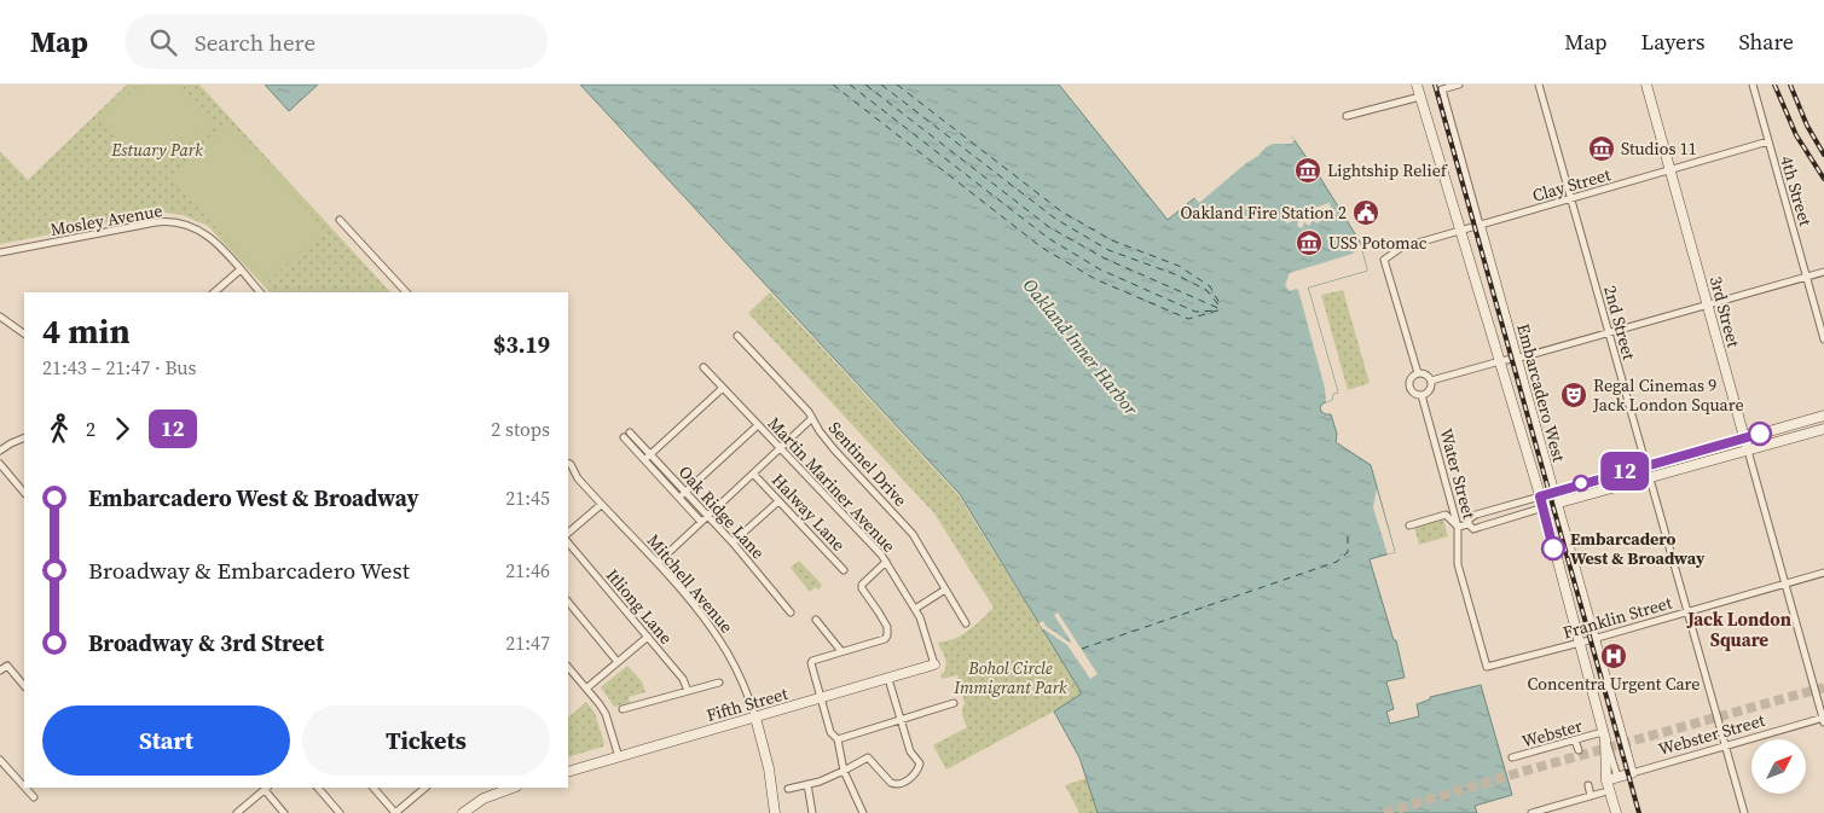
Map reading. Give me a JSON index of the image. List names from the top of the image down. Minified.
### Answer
{"streets":{"street":["Clay Street","4th Street","Mosley Avenue","3rd Street","2nd Street","Embarcadero West","Sentinel Drive","Water Street","Martin Mariner Avenue","Oak Ridge Lane","Halway Lane","Mitchell Avenue","Itliong Lane","Franklin Street","Fifth Street","Webster","Webster Street"]},"crossings":[["Clay Street","4th Street"],["Clay Street","3rd Street"],["Clay Street","2nd Street"],["Clay Street","Embarcadero West"],["Clay Street","Water Street"],["3rd Street","Franklin Street"],["3rd Street","Webster Street"],["2nd Street","Franklin Street"],["2nd Street","Webster Street"],["Embarcadero West","Franklin Street"],["Embarcadero West","Webster"],["Embarcadero West","Webster Street"],["Water Street","Franklin Street"],["Martin Mariner Avenue","Fifth Street"],["Mitchell Avenue","Fifth Street"]],"districts":["Jack London Square"],"water":["Oakland Inner Harbor"],"parks":["Estuary Park","Bohol Circle Immigrant Park"],"places":{"museum":["Studios 11","Lightship Relief","USS Potomac"],"public building":["Oakland Fire Station 2"],"theatre":["Regal Cinemas 9 Jack London Square"],"other":["Embarcadero West & Broadway"],"hospital":["Concentra Urgent Care"]},"lines":["bus line 12"],"north":"top right","page":{"header":"Map","search":"Search here","nav":["Map","Layers","Share"],"on_map":"12","heading":["4 min","21:43 – 21:47 · Bus","$3.19"],"legs":["2","12","2 stops"],"list":[{"name":"Embarcadero West & Broadway","value":"21:45"},{"name":"Broadway & Embarcadero West","value":"21:46"},{"name":"Broadway & 3rd Street","value":"21:47"}],"buttons":["Start","Tickets"]}}
